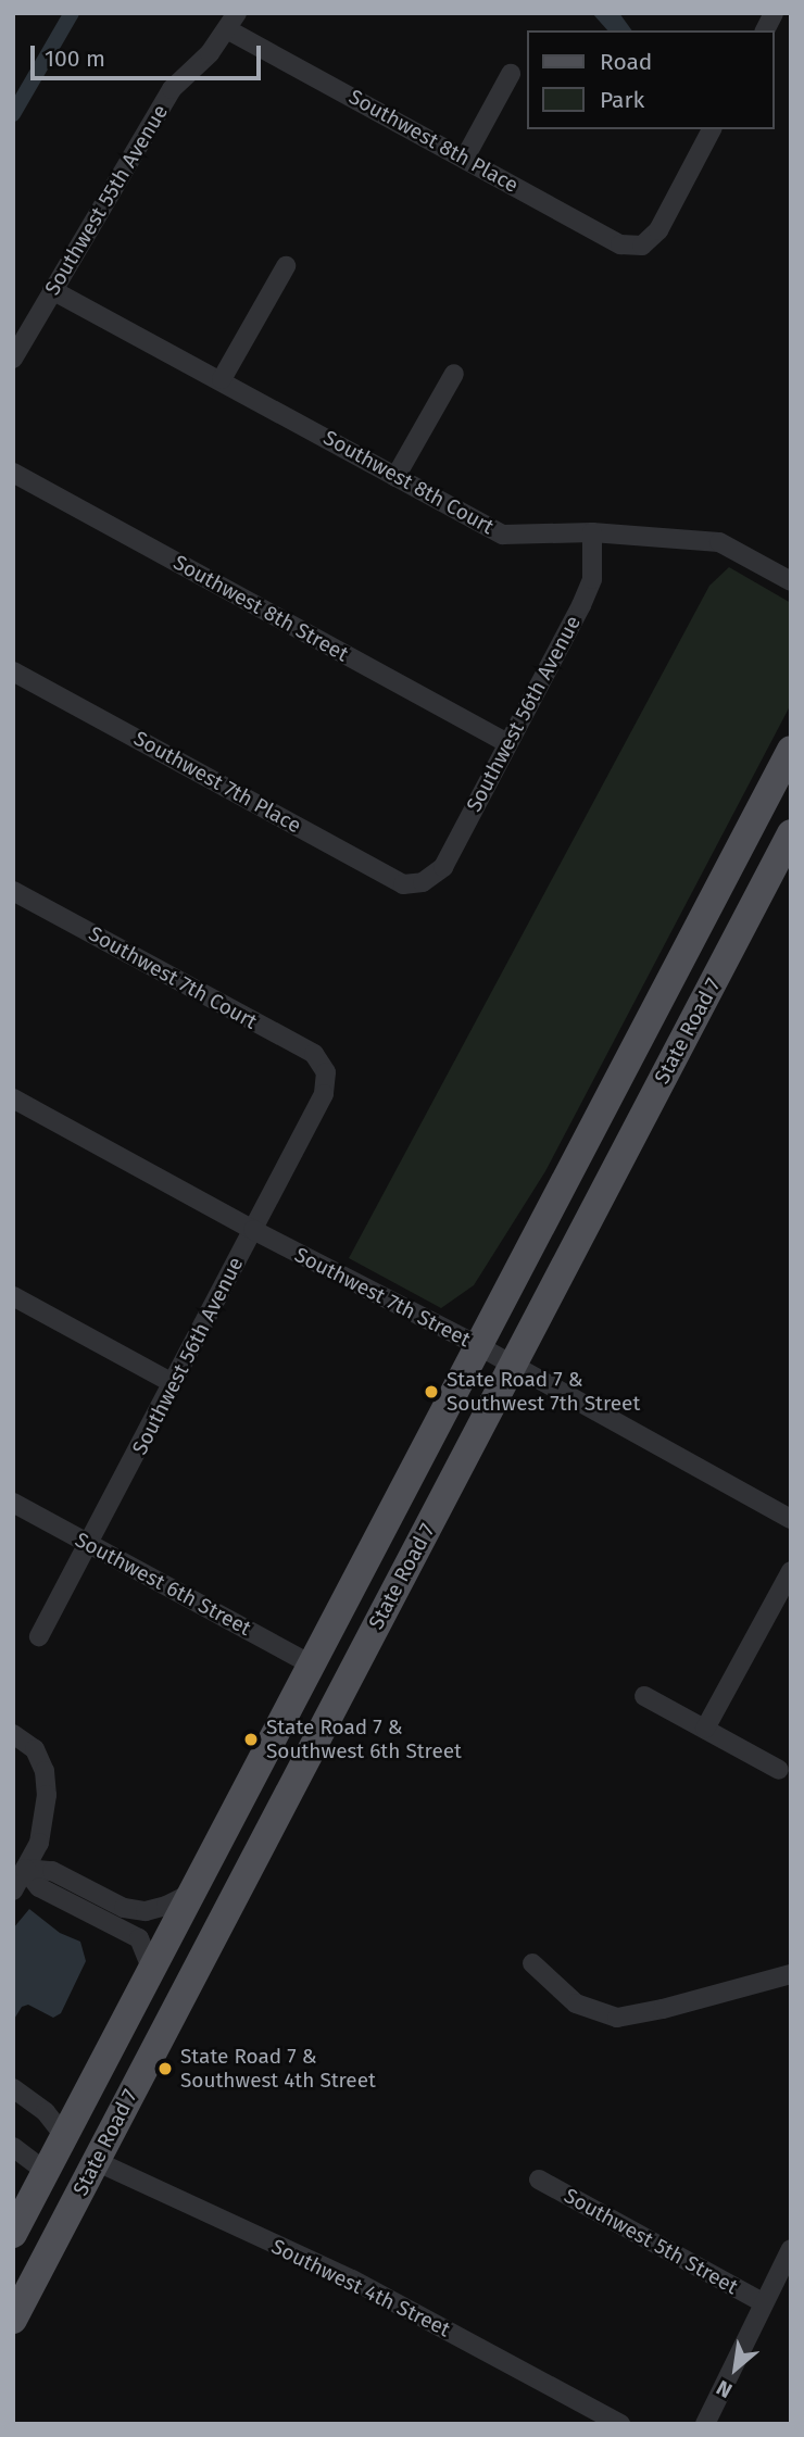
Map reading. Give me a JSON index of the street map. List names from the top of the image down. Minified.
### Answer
{"streets":{"main road":["State Road 7"],"street":["Southwest 8th Place","Southwest 55th Avenue","Southwest 8th Court","Southwest 8th Street","Southwest 56th Avenue","Southwest 7th Place","Southwest 7th Court","Southwest 7th Street","Southwest 6th Street","Southwest 5th Street","Southwest 4th Street"]},"crossings":[["Southwest 8th Place","Southwest 55th Avenue"],["Southwest 55th Avenue","Southwest 8th Court"],["Southwest 8th Court","Southwest 56th Avenue"],["Southwest 8th Street","Southwest 56th Avenue"],["Southwest 56th Avenue","Southwest 7th Place"],["Southwest 56th Avenue","Southwest 7th Court"],["Southwest 56th Avenue","Southwest 7th Street"],["Southwest 56th Avenue","Southwest 6th Street"],["State Road 7","Southwest 7th Street"],["State Road 7","Southwest 6th Street"],["State Road 7","Southwest 4th Street"]],"places":["State Road 7 & Southwest 7th Street","State Road 7 & Southwest 6th Street","State Road 7 & Southwest 4th Street"],"legend":["Road","Park"],"scale_bar":"100 m","north":"bottom left"}
